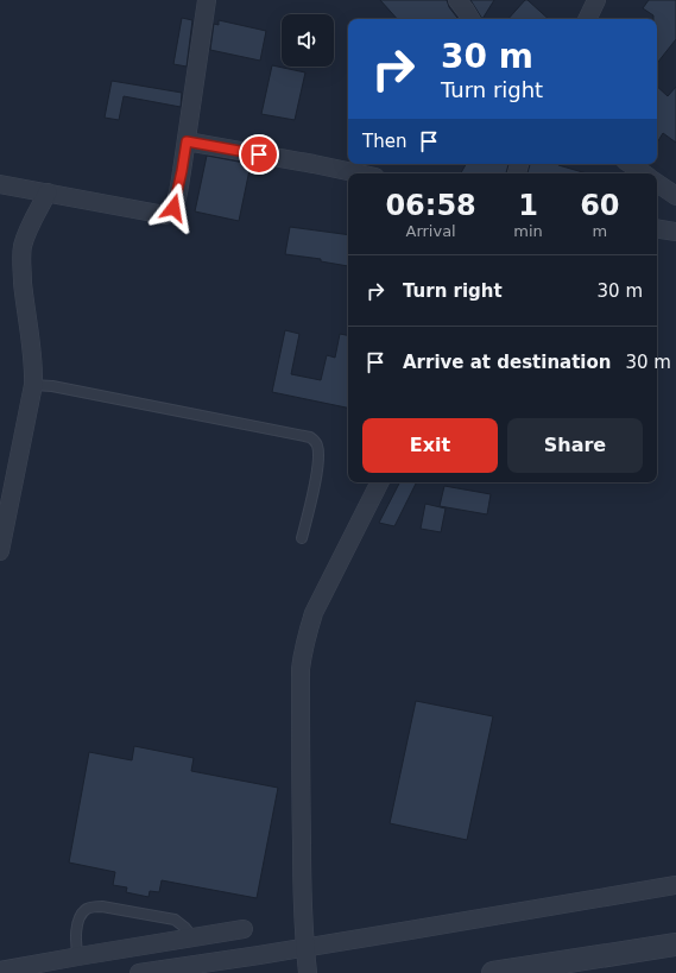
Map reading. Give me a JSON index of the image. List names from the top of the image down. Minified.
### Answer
{"page":{"turn":["30 m","Turn right"],"then":"Then","eta":["06:58","Arrival","1","min","60","m"],"list":[{"name":"Turn right","value":"30 m"},{"name":"Arrive at destination","value":"30 m"}],"buttons":["Exit","Share"]}}
